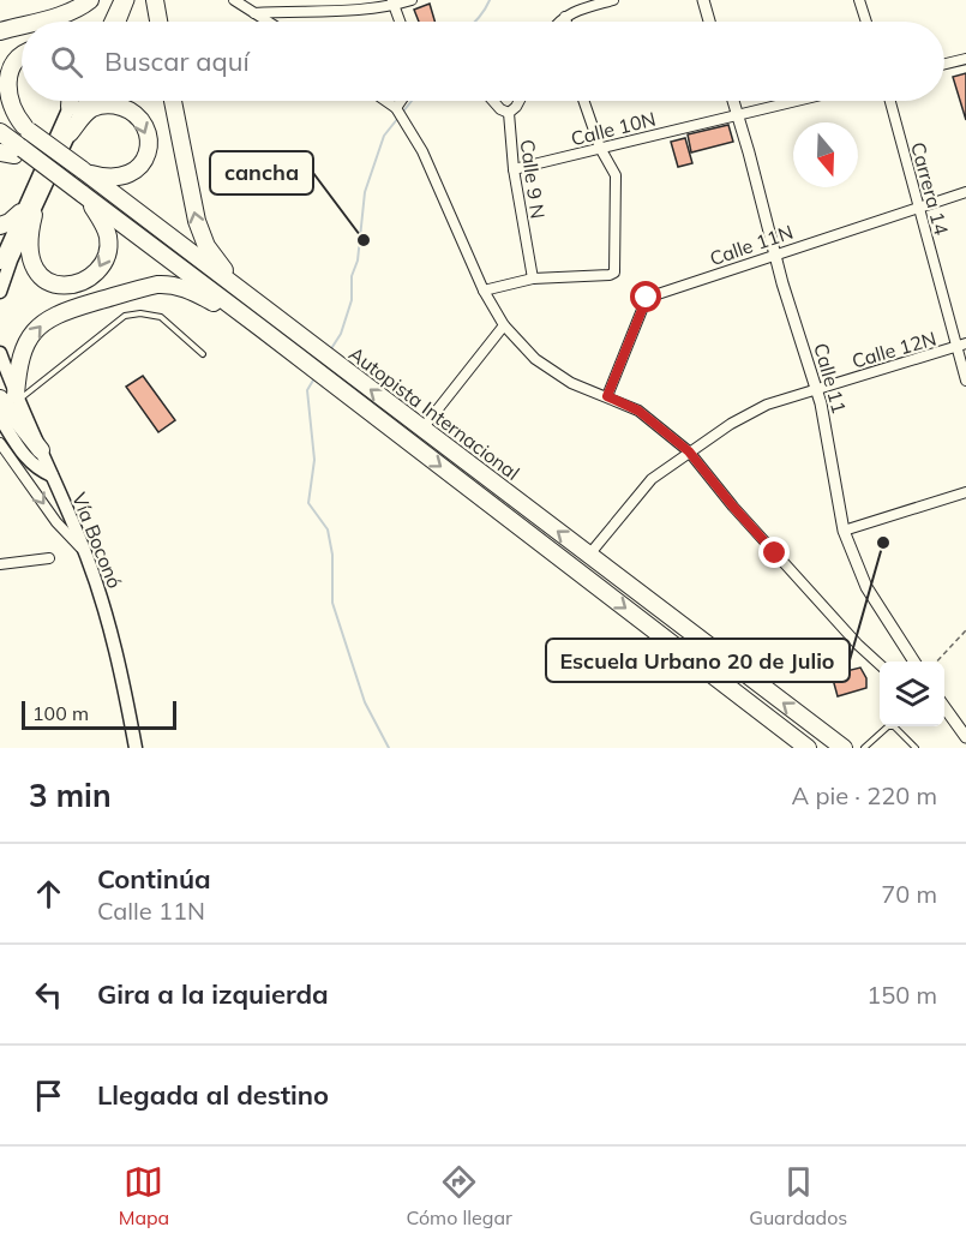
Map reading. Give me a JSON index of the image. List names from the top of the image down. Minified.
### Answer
{"streets":{"highway":["Autopista Internacional"],"main road":["Vía Boconó"],"street":["Calle 10N","Calle 9 N","Carrera 14","Calle 11N","Calle 12N","Calle 11"]},"crossings":[["Calle 10N","Calle 9 N"],["Calle 10N","Calle 11"],["Carrera 14","Calle 11N"],["Carrera 14","Calle 12N"],["Calle 11N","Calle 11"],["Calle 12N","Calle 11"],["Calle 12N","Autopista Internacional"]],"places":["cancha","Escuela Urbano 20 de Julio"],"scale_bar":"100 m","north":"bottom","page":{"search":"Buscar aquí","scale":"100 m","heading":["3 min","A pie · 220 m"],"list":[["Continúa","Calle 11N","70 m"],["Gira a la izquierda","150 m"],"Llegada al destino"],"nav":["Mapa","Cómo llegar","Guardados"]}}
